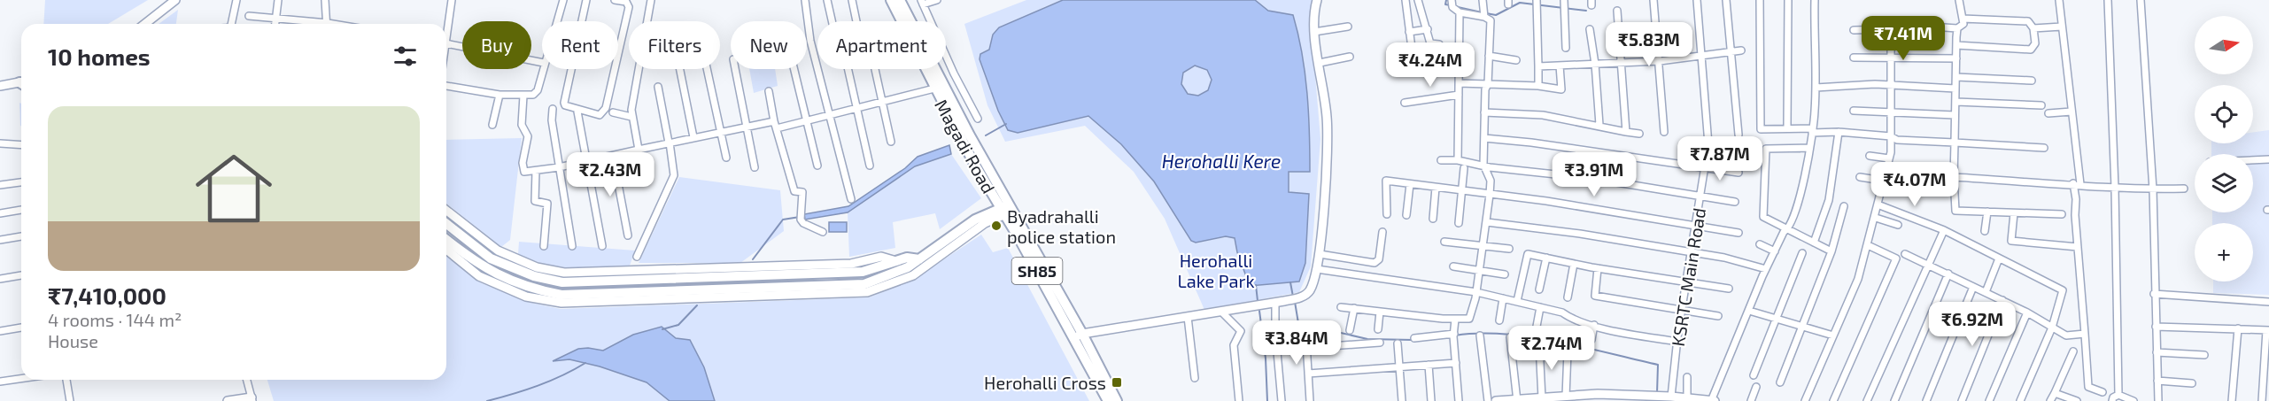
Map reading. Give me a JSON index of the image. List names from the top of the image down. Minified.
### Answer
{"streets":{"main road":["Magadi Road","SH85"],"street":["KSRTC Main Road"]},"water":["Herohalli Kere"],"parks":["Herohalli Lake Park"],"places":{"other":["Byadrahalli police station"],"transit":["Herohalli Cross"]},"north":"right","page":{"map_buttons":"+","price":["₹7.41M","₹5.83M","₹4.24M","₹7.87M","₹2.43M","₹3.91M","₹4.07M","₹6.92M","₹3.84M","₹2.74M"],"chip":["Buy","Rent","Filters","New","Apartment"],"heading":"10 homes","list":[{"name":"₹7,410,000","note":"4 rooms · 144 m² · House"}]}}
